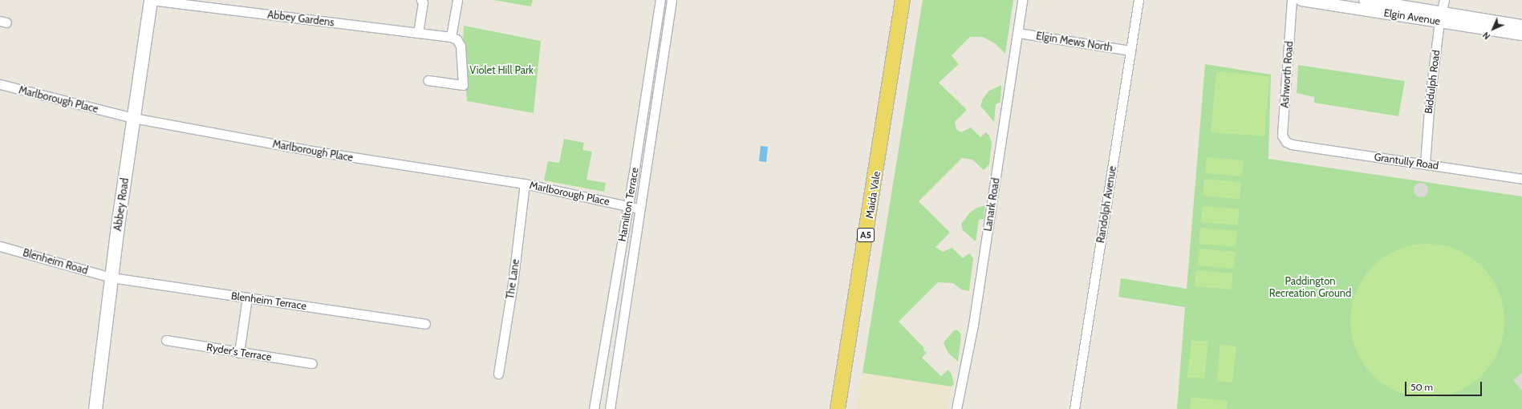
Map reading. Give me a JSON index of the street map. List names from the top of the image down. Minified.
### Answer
{"streets":{"main road":["Maida Vale","Abbey Road","A5"],"street":["Elgin Avenue","Abbey Gardens","Elgin Mews North","Ashworth Road","Biddulph Road","Marlborough Place","Grantully Road","Hamilton Terrace","Lanark Road","Randolph Avenue","Blenheim Road","The Lane","Blenheim Terrace","Ryder's Terrace"]},"crossings":[["Elgin Avenue","Biddulph Road"],["Abbey Gardens","Abbey Road"],["Elgin Mews North","Lanark Road"],["Elgin Mews North","Randolph Avenue"],["Ashworth Road","Grantully Road"],["Biddulph Road","Grantully Road"],["Marlborough Place","Abbey Road"],["Marlborough Place","Hamilton Terrace"],["Marlborough Place","The Lane"],["Abbey Road","Blenheim Road"],["Abbey Road","Blenheim Terrace"],["Blenheim Road","Blenheim Terrace"]],"parks":["Violet Hill Park","Paddington Recreation Ground"],"scale_bar":"50 m","north":"bottom left"}
